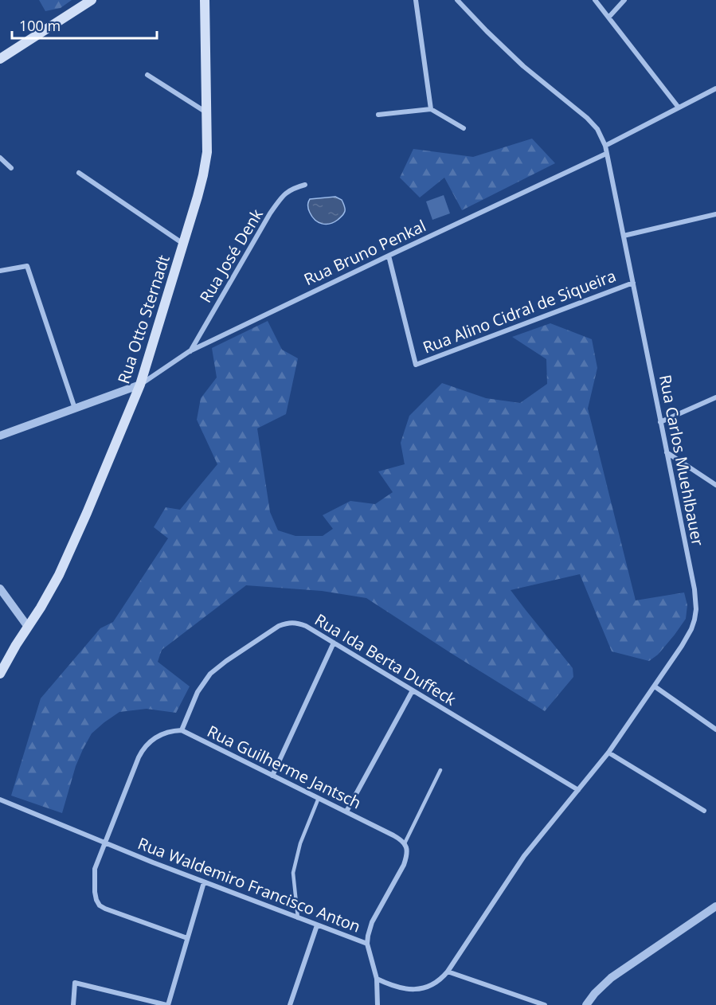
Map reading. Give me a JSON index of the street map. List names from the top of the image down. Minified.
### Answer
{"streets":{"main road":["Rua Otto Sternadt"],"street":["Rua Bruno Penkal","Rua José Denk","Rua Alino Cidral de Siqueira","Rua Carlos Muehlbauer","Rua Ida Berta Duffeck","Rua Guilherme Jantsch","Rua Waldemiro Francisco Anton"]},"crossings":[["Rua Bruno Penkal","Rua José Denk"],["Rua Bruno Penkal","Rua Alino Cidral de Siqueira"],["Rua Bruno Penkal","Rua Otto Sternadt"],["Rua Bruno Penkal","Rua Carlos Muehlbauer"],["Rua Alino Cidral de Siqueira","Rua Carlos Muehlbauer"],["Rua Carlos Muehlbauer","Rua Ida Berta Duffeck"],["Rua Ida Berta Duffeck","Rua Guilherme Jantsch"]],"scale_bar":"100 m"}
